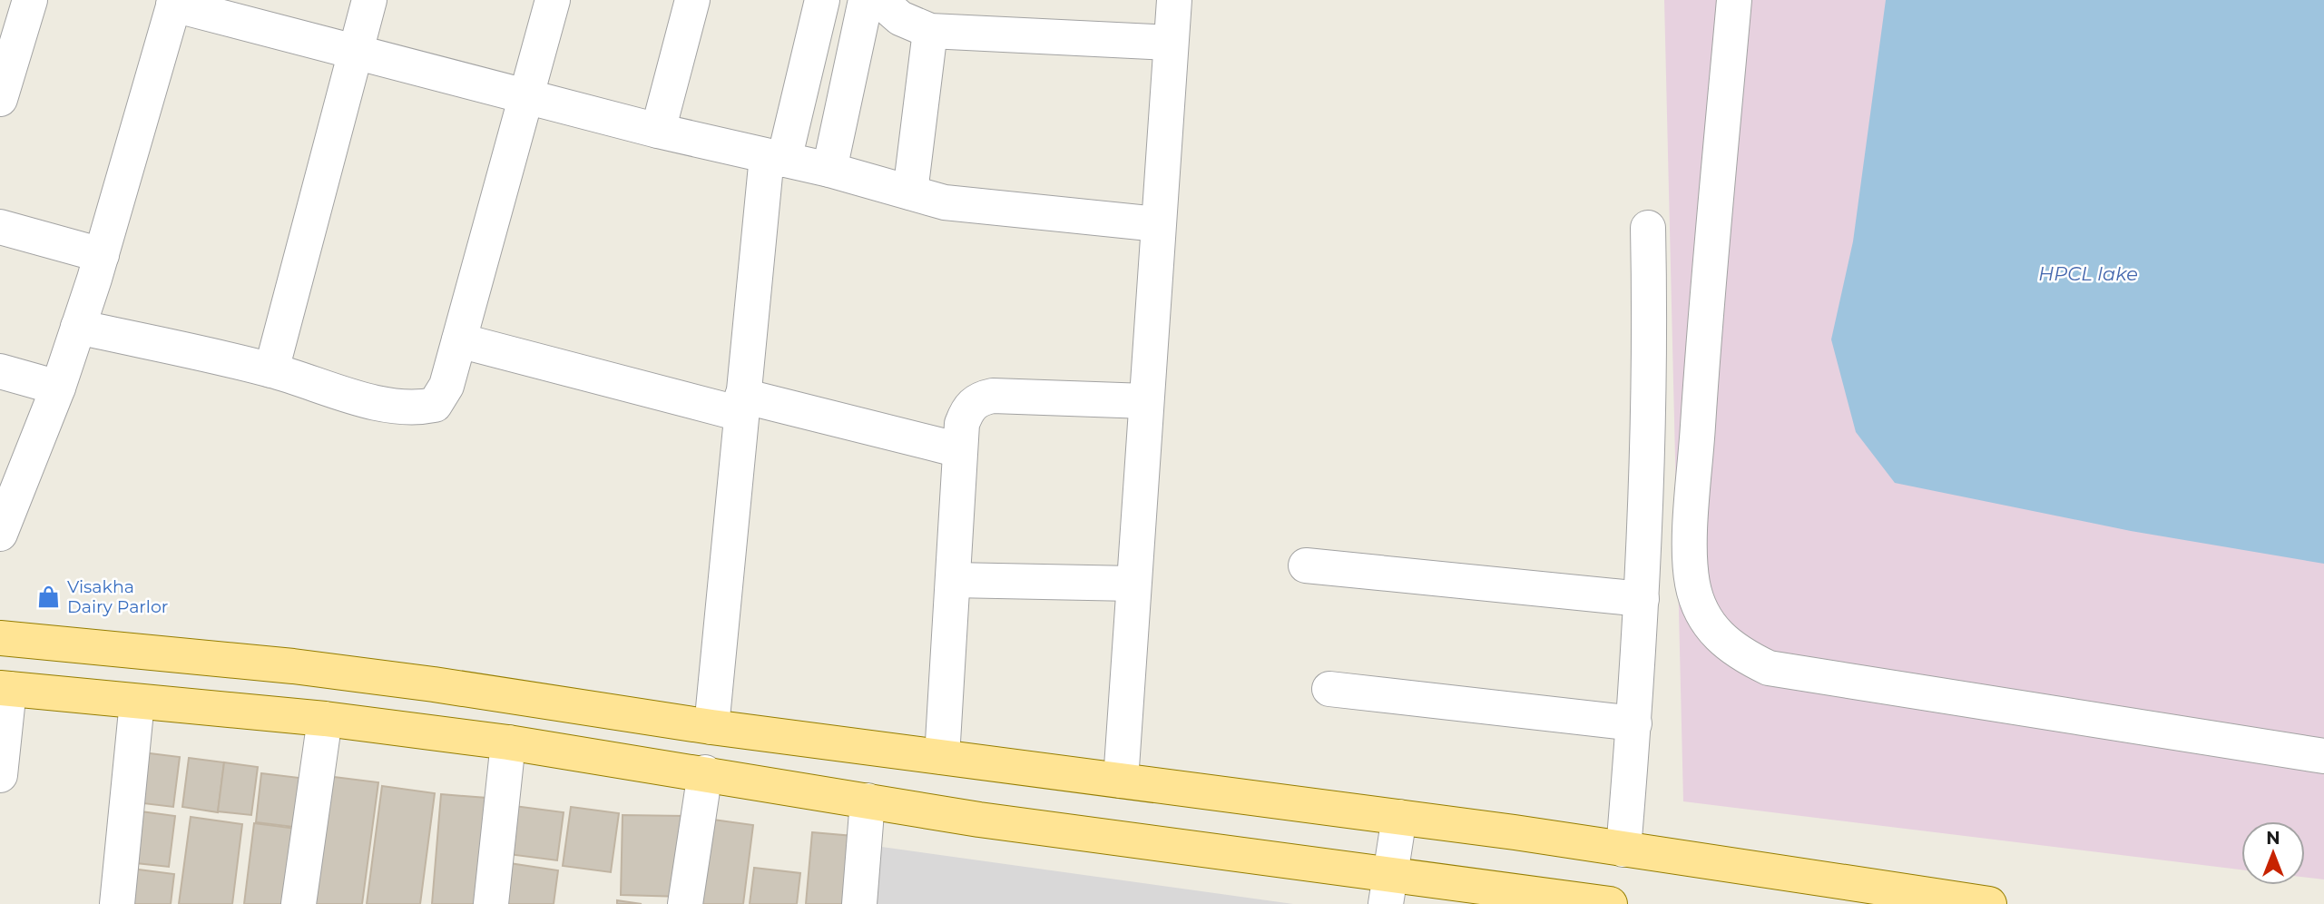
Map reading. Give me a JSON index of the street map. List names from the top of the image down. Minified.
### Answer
{"water":["HPCL lake"],"places":{"shop":["Visakha Dairy Parlor"]},"north":"top"}
